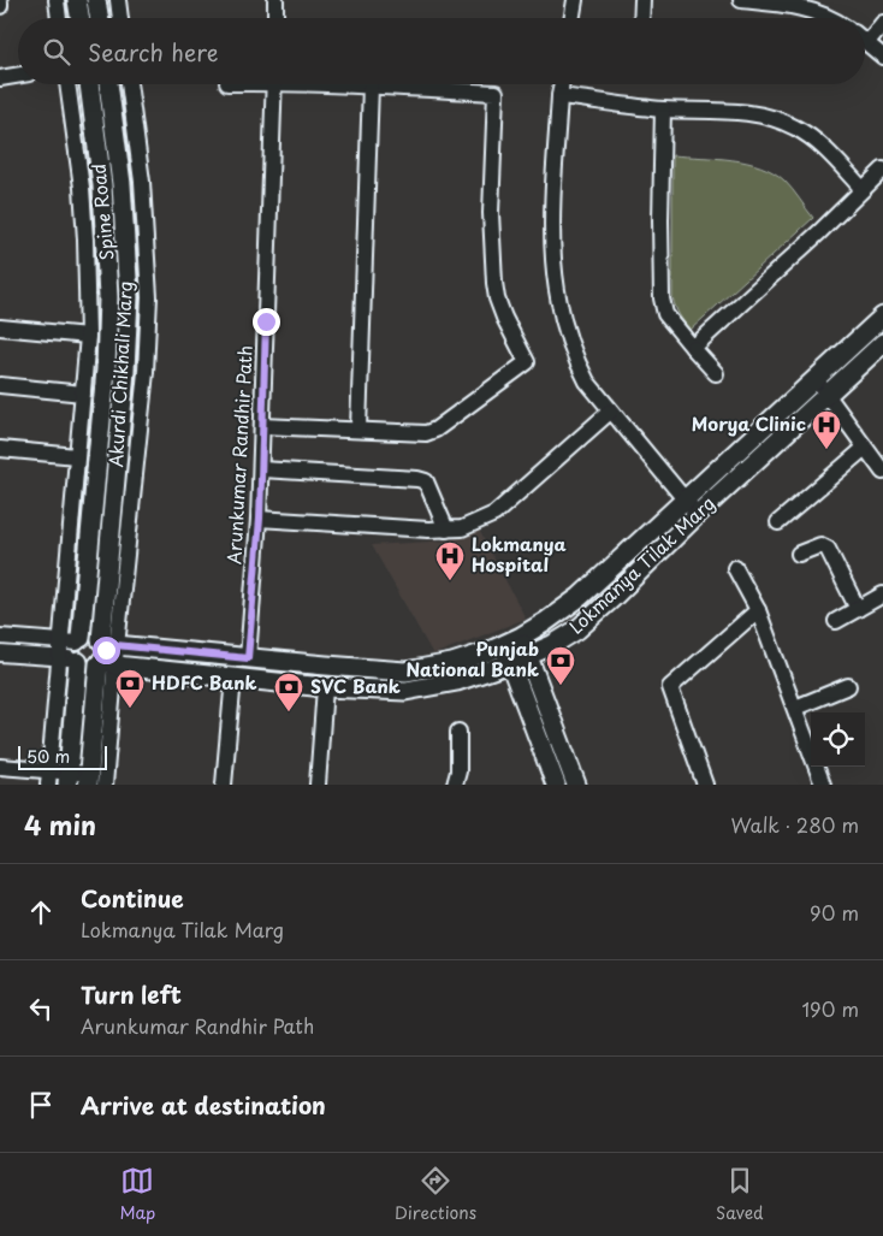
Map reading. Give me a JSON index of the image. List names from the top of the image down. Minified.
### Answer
{"streets":{"main road":["Spine Road","Akurdi Chikhali Marg","Lokmanya Tilak Marg"],"street":["Arunkumar Randhir Path"]},"crossings":[["Akurdi Chikhali Marg","Lokmanya Tilak Marg"],["Arunkumar Randhir Path","Lokmanya Tilak Marg"]],"places":{"hospital":["Morya Clinic","Lokmanya Hospital"],"bank":["Punjab National Bank","HDFC Bank","SVC Bank"]},"scale_bar":"50 m","page":{"search":"Search here","scale":"50 m","heading":["4 min","Walk · 280 m"],"list":[["Continue","Lokmanya Tilak Marg","90 m"],["Turn left","Arunkumar Randhir Path","190 m"],"Arrive at destination"],"nav":["Map","Directions","Saved"]}}
